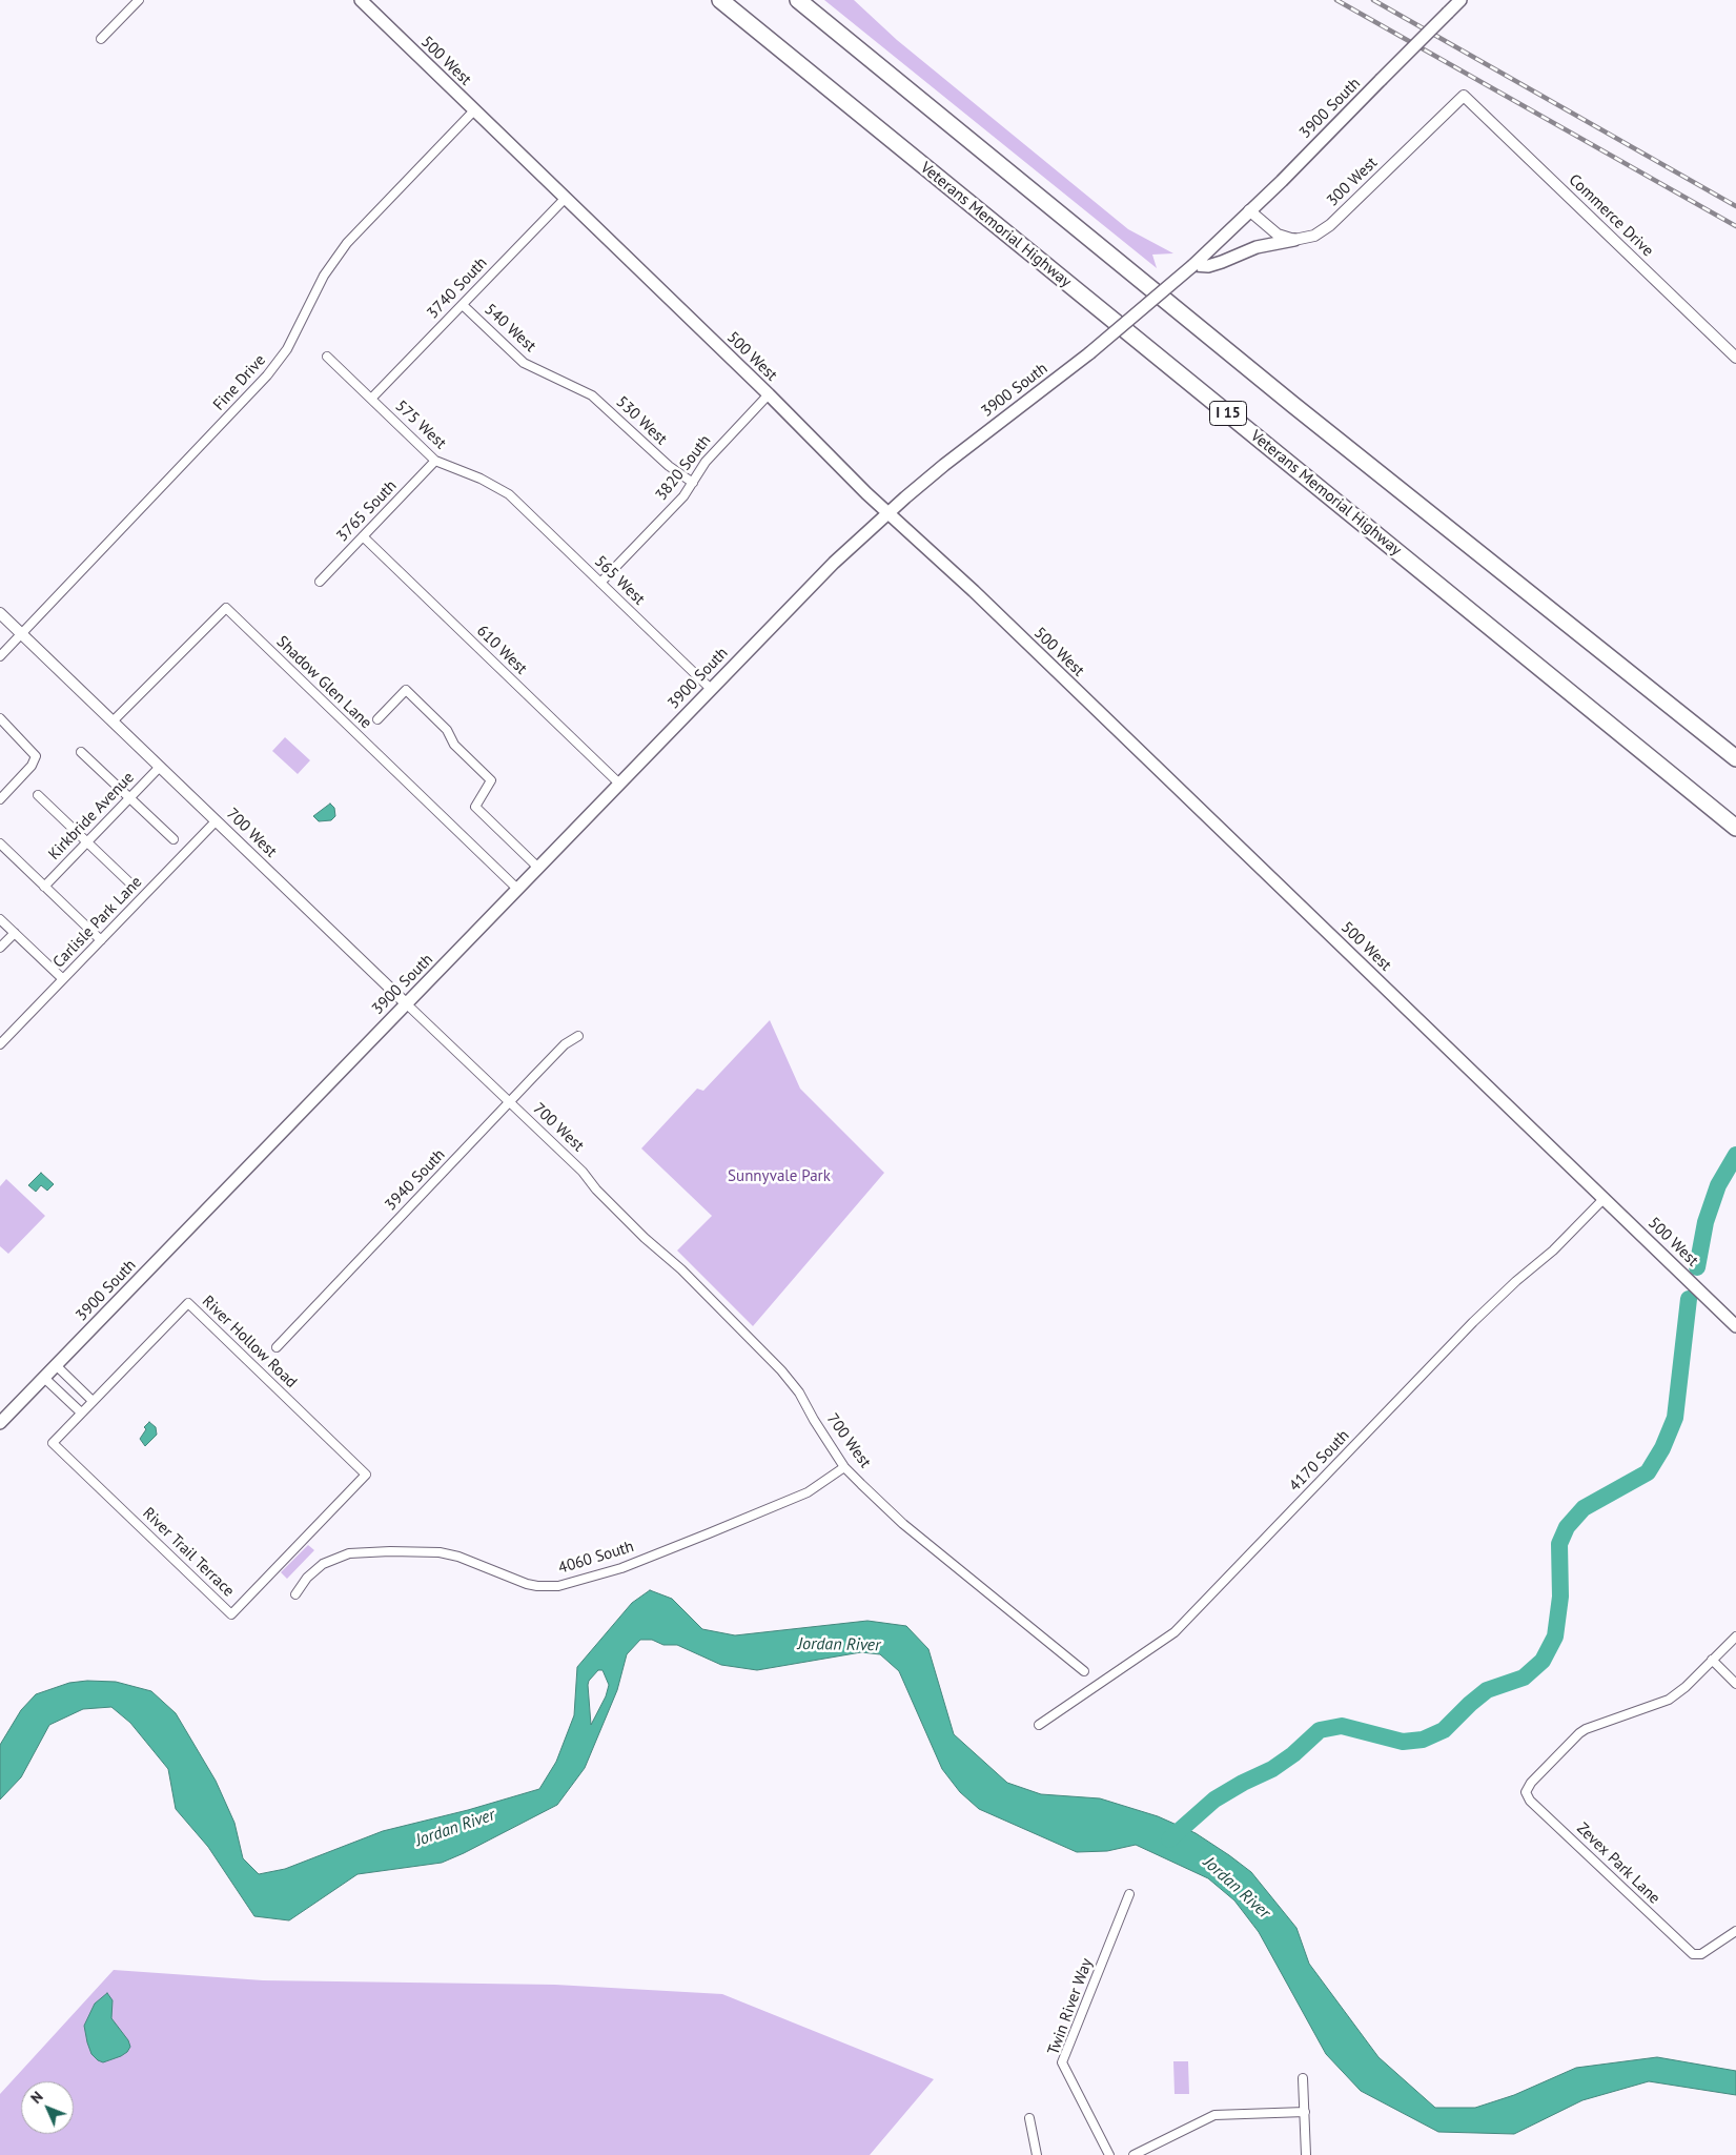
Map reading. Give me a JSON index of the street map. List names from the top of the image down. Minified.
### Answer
{"streets":{"highway":["Veterans Memorial Highway","I 15"],"main road":["500 West","3900 South"],"street":["300 West","Commerce Drive","3740 South","540 West","Fine Drive","530 West","575 West","3820 South","3765 South","565 West","610 West","Shadow Glen Lane","Kirkbride Avenue","700 West","Carlisle Park Lane","3940 South","River Hollow Road","4170 South","River Trail Terrace","4060 South","Zevex Park Lane","Twin River Way"]},"crossings":[["500 West","3900 South"],["500 West","3740 South"],["500 West","Fine Drive"],["500 West","3820 South"],["500 West","4170 South"],["3900 South","565 West"],["3900 South","610 West"],["3900 South","Shadow Glen Lane"],["3900 South","700 West"],["300 West","Commerce Drive"],["3740 South","540 West"],["3740 South","575 West"],["540 West","530 West"],["Fine Drive","700 West"],["530 West","3820 South"],["575 West","3765 South"],["575 West","565 West"],["3820 South","565 West"],["3765 South","610 West"],["Shadow Glen Lane","700 West"],["Kirkbride Avenue","700 West"],["700 West","Carlisle Park Lane"],["700 West","3940 South"],["700 West","4060 South"],["River Hollow Road","River Trail Terrace"]],"water":["Jordan River"],"parks":["Sunnyvale Park"],"north":"top left"}
